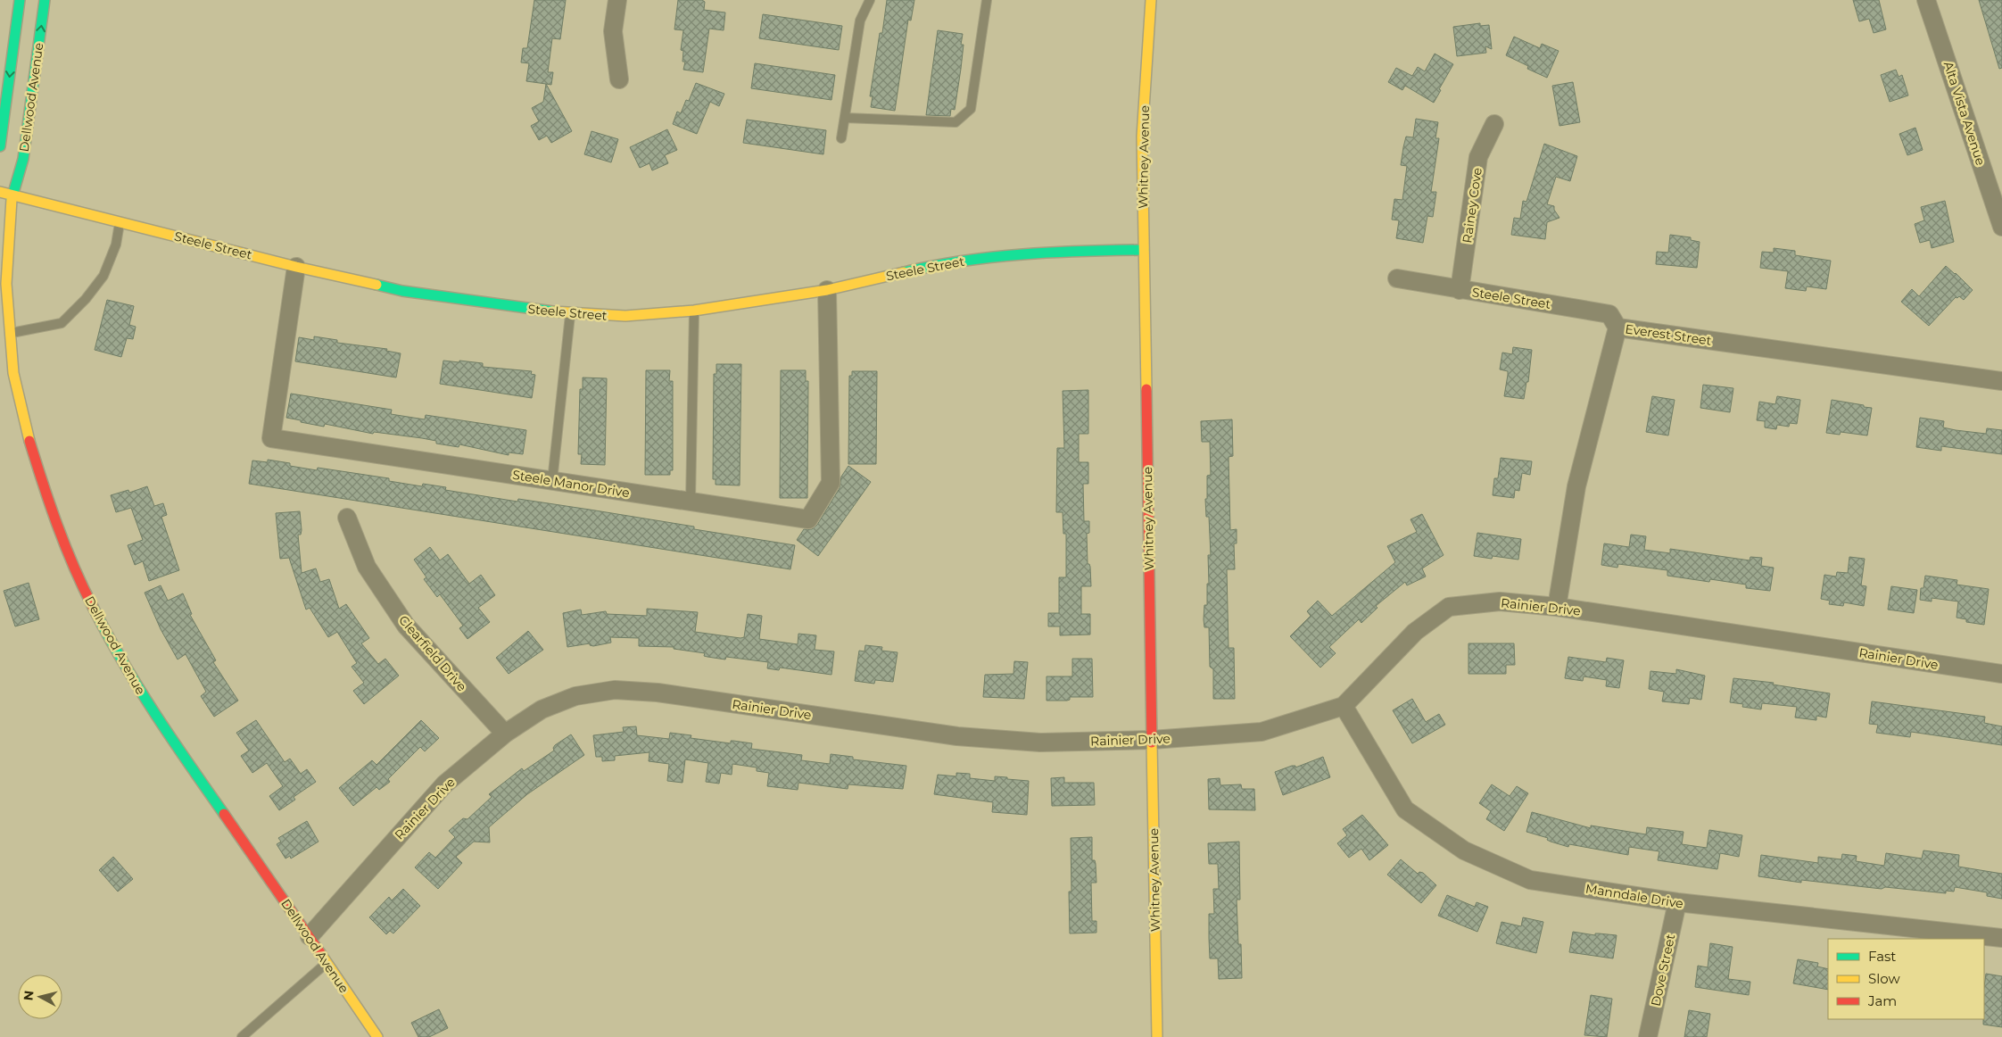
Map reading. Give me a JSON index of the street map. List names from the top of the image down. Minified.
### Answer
{"streets":{"street":["Dellwood Avenue","Alta Vista Avenue","Whitney Avenue","Rainey Cove","Steele Street","Everest Street","Steele Manor Drive","Rainier Drive","Clearfield Drive","Manndale Drive","Dove Street"]},"crossings":[["Dellwood Avenue","Steele Street"],["Dellwood Avenue","Rainier Drive"],["Whitney Avenue","Steele Street"],["Whitney Avenue","Rainier Drive"],["Rainey Cove","Steele Street"],["Steele Street","Everest Street"],["Steele Street","Steele Manor Drive"],["Everest Street","Rainier Drive"],["Rainier Drive","Clearfield Drive"],["Rainier Drive","Manndale Drive"],["Manndale Drive","Dove Street"]],"legend":["Fast","Slow","Jam"],"north":"left"}
